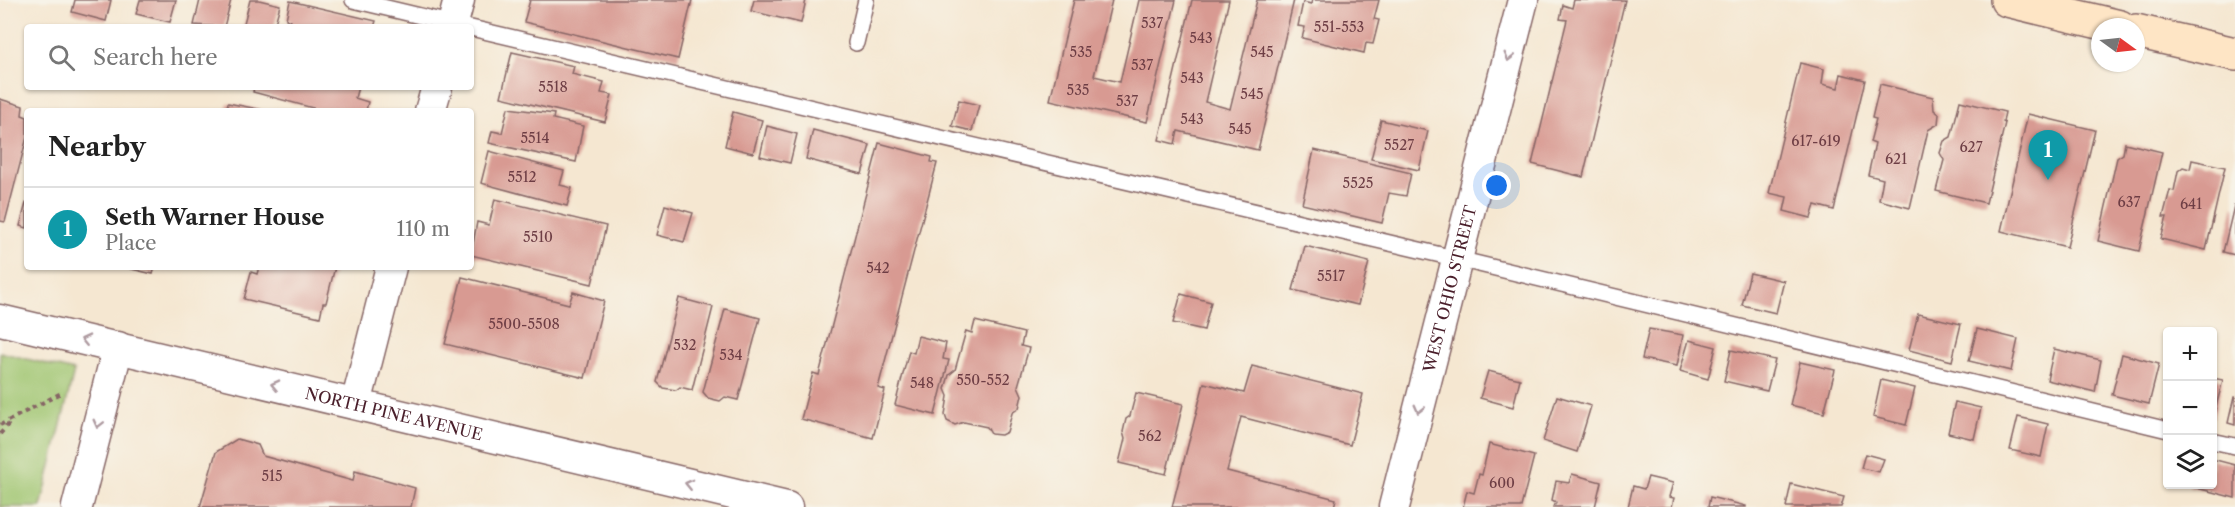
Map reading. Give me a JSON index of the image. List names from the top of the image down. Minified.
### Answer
{"streets":{"street":["WEST OHIO STREET","NORTH PINE AVENUE"]},"one_way":["WEST OHIO STREET","NORTH PINE AVENUE"],"house_numbers":["537","551-553","543","535","545","537","543","5518","535","545","537","543","545","5514","617-619","5527","627","621","5512","5525","637","641","5510","542","5517","5500-5508","532","534","550-552","548","562","515","600"],"north":"right","page":{"search":"Search here","heading":"Nearby","pins":"1","list":[{"mark":"1","name":"Seth Warner House","note":"Place","value":"110 m"}],"map_buttons":["+","−"]}}
